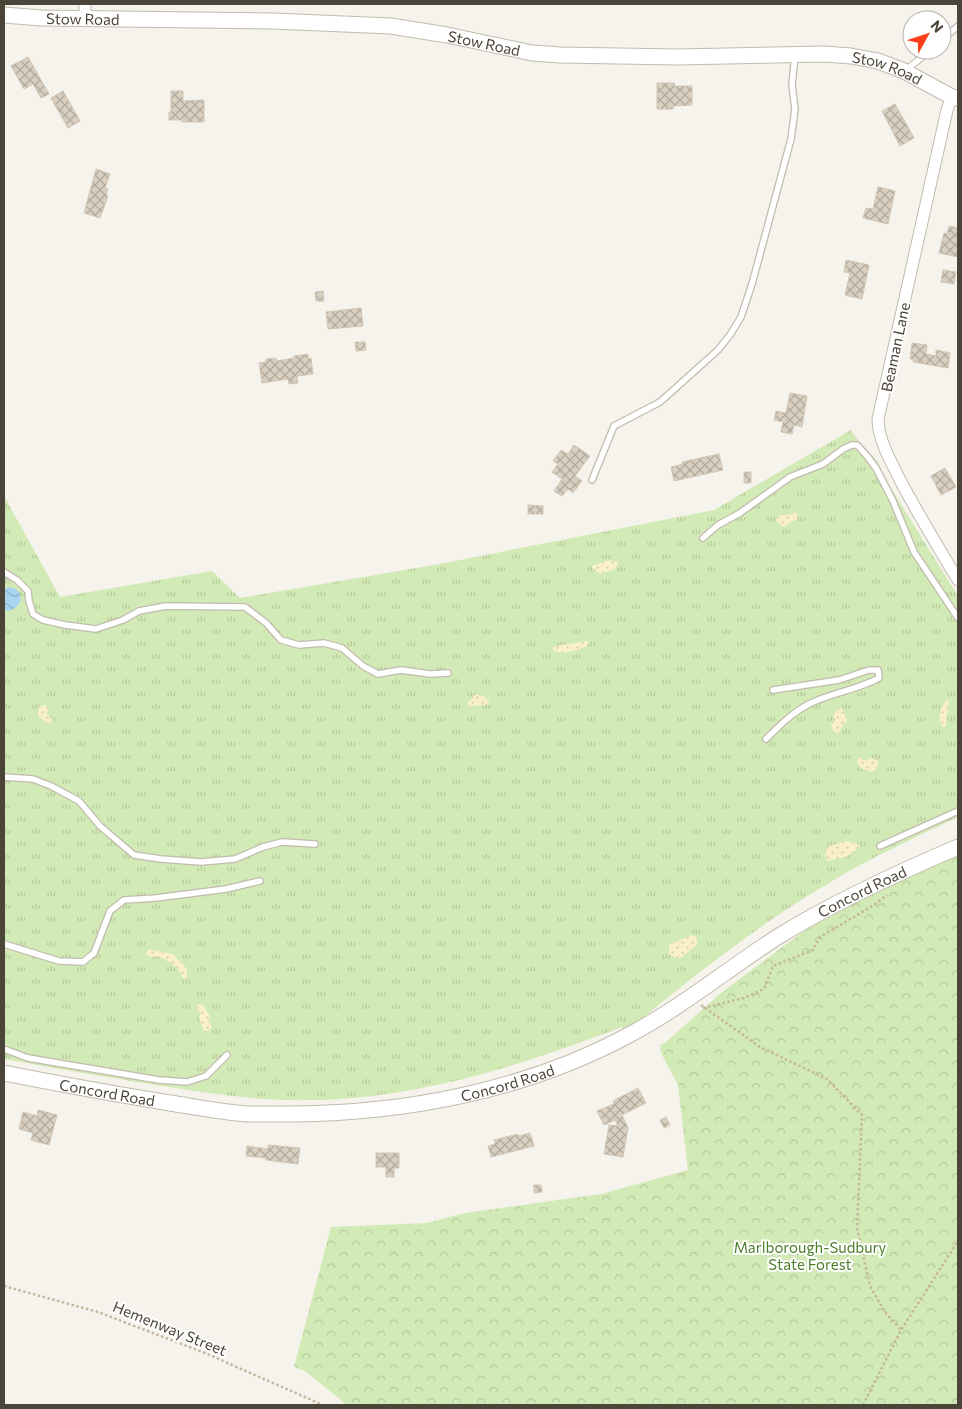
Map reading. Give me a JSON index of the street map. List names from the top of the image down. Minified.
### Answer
{"streets":{"street":["Stow Road","Beaman Lane","Concord Road"],"path":["Hemenway Street"]},"crossings":[["Stow Road","Beaman Lane"]],"parks":["Marlborough-Sudbury State Forest"],"north":"top right"}
